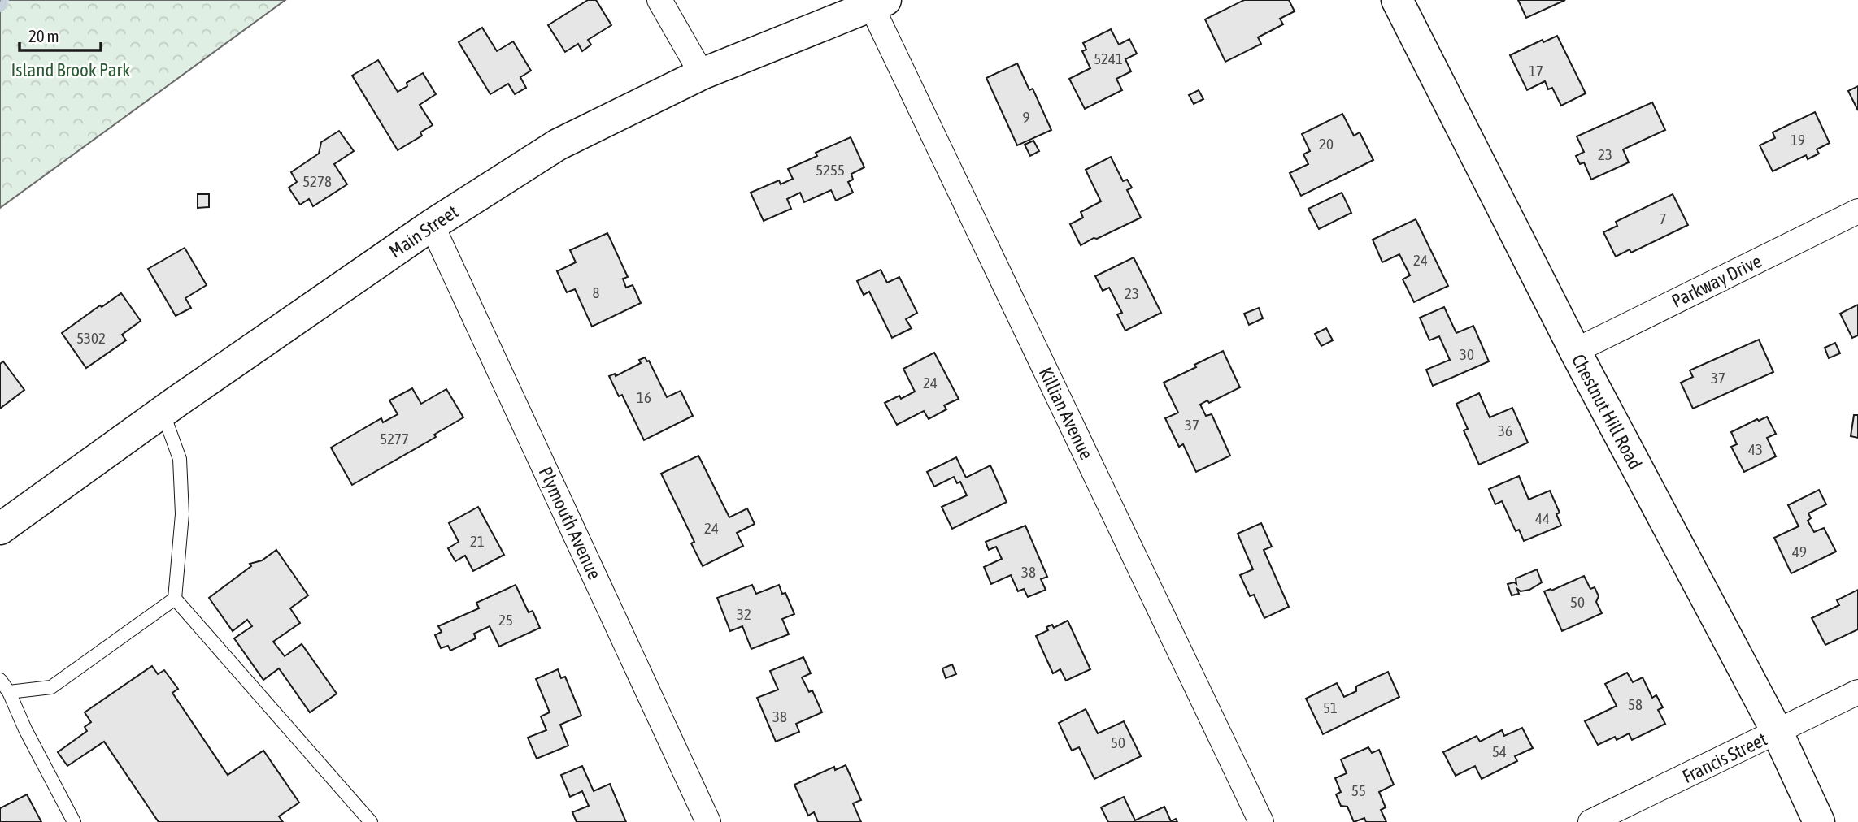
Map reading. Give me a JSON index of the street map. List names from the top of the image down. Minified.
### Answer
{"streets":{"main road":["Main Street","Chestnut Hill Road"],"street":["Parkway Drive","Killian Avenue","Plymouth Avenue","Francis Street"]},"crossings":[["Main Street","Killian Avenue"],["Main Street","Plymouth Avenue"],["Parkway Drive","Chestnut Hill Road"],["Chestnut Hill Road","Francis Street"]],"parks":["Island Brook Park"],"house_numbers":["5241","17","9","19","20","23","5255","5278","7","24","8","23","5302","30","37","24","16","37","36","5277","43","44","24","21","49","38","50","32","25","58","51","38","50","54","55"],"scale_bar":"20 m"}
